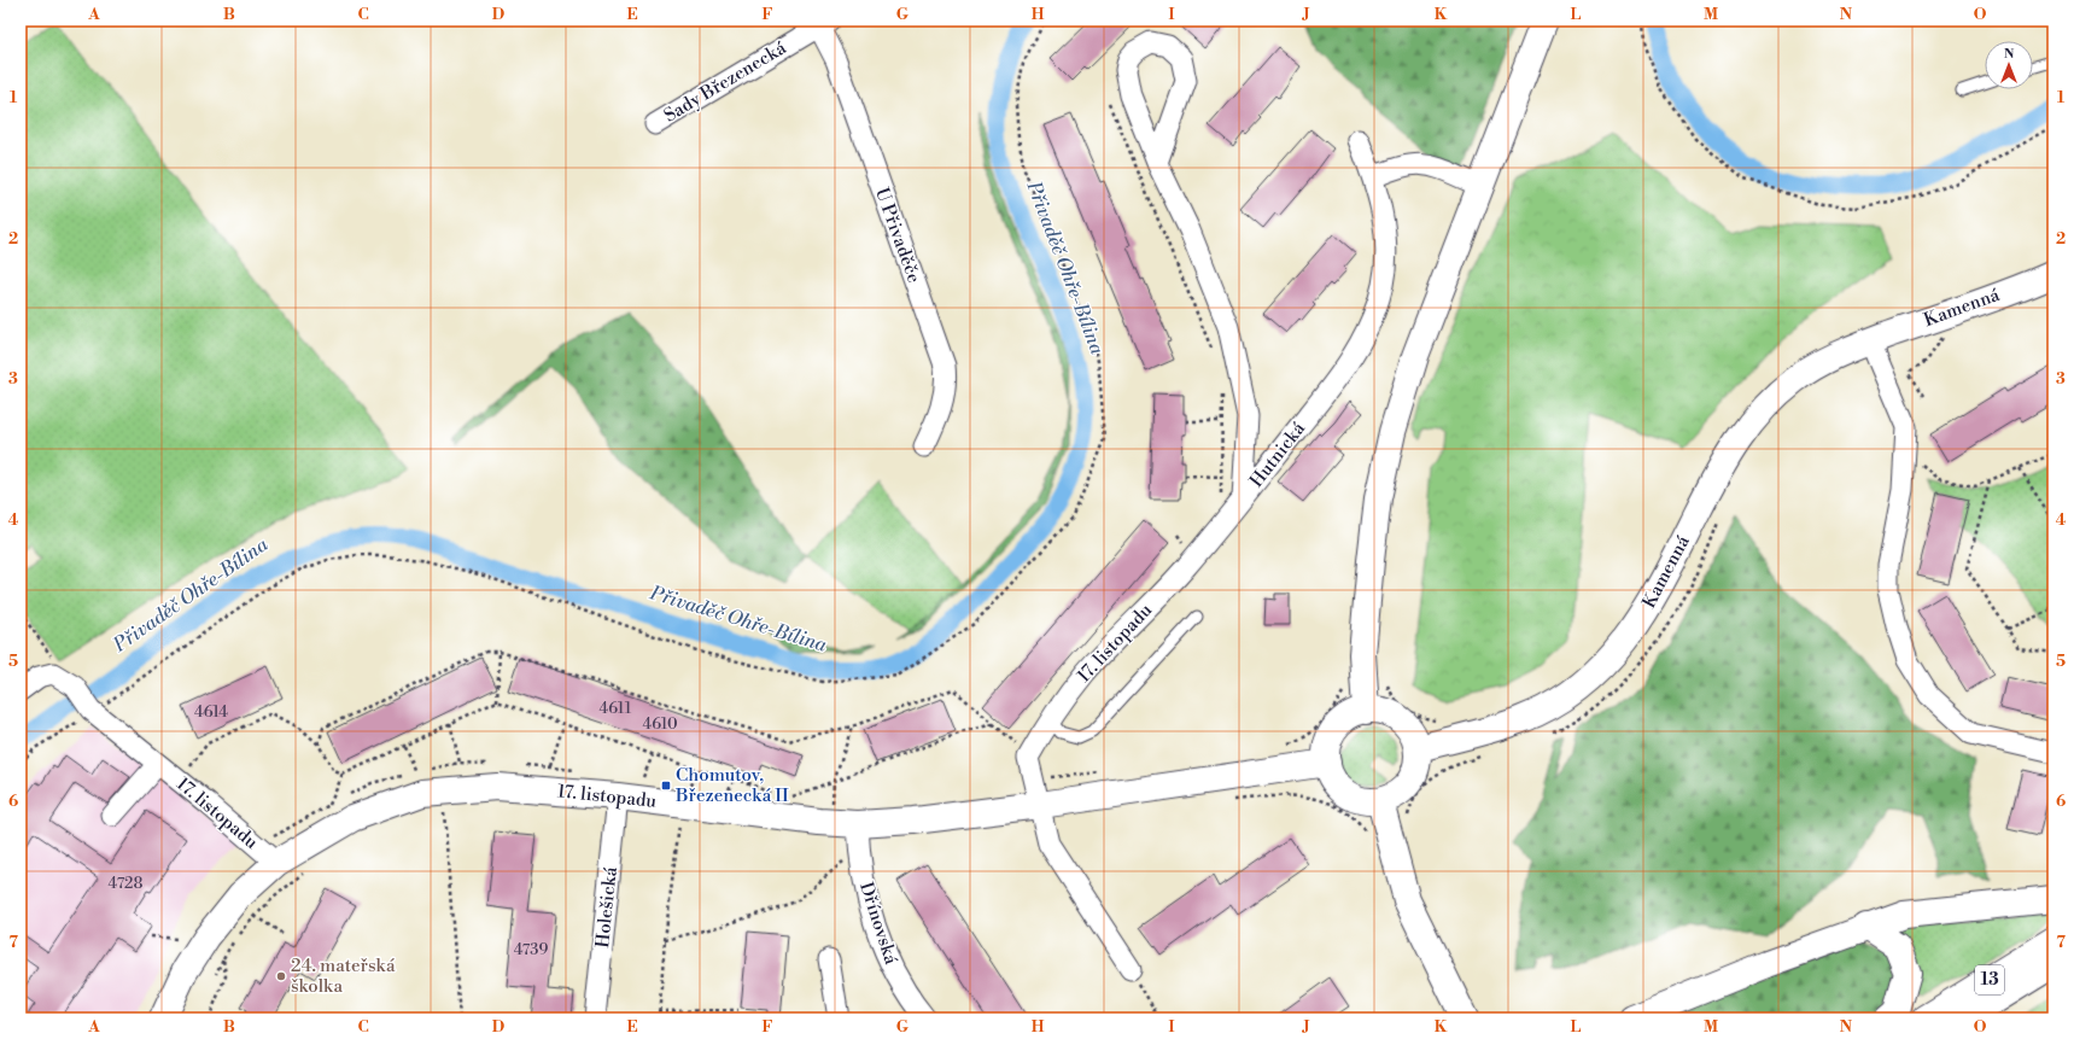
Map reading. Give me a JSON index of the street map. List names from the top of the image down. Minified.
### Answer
{"streets":{"main road":["Kamenná","17. listopadu","13"],"street":["Sady Březenecká","U Přivaděče","Hutnická","Holešická","Dřínovská"]},"crossings":[["Sady Březenecká","U Přivaděče"],["Kamenná","17. listopadu"],["Hutnická","17. listopadu"],["17. listopadu","Holešická"],["17. listopadu","Dřínovská"]],"water":["Přivaděč Ohře-Bílina"],"places":{"transit":["Chomutov, Březenecká II"],"other":["24. mateřská školka"]},"house_numbers":["4611","4614","4610","4728","4739"],"north":"top","grid":{"columns":["A","B","C","D","E","F","G","H","I","J","K","L","M","N","O"],"rows":["1","2","3","4","5","6","7"]}}
